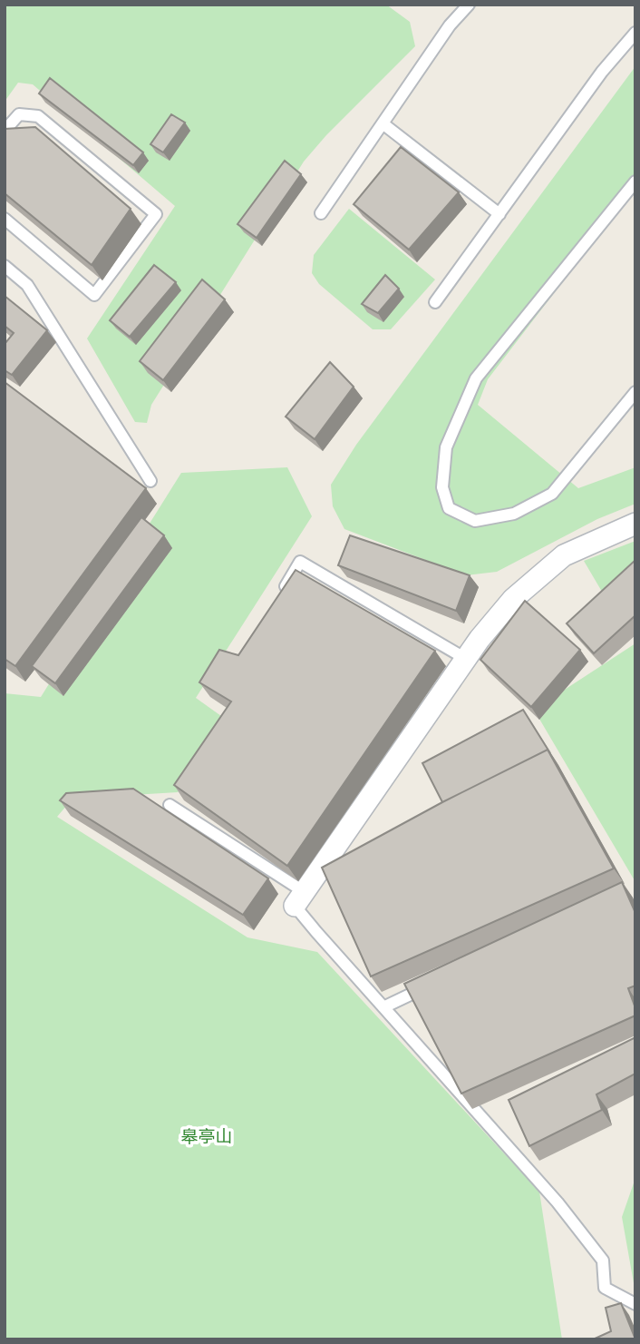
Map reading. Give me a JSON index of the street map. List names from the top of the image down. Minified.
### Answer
{"parks":["皋亭山"]}
